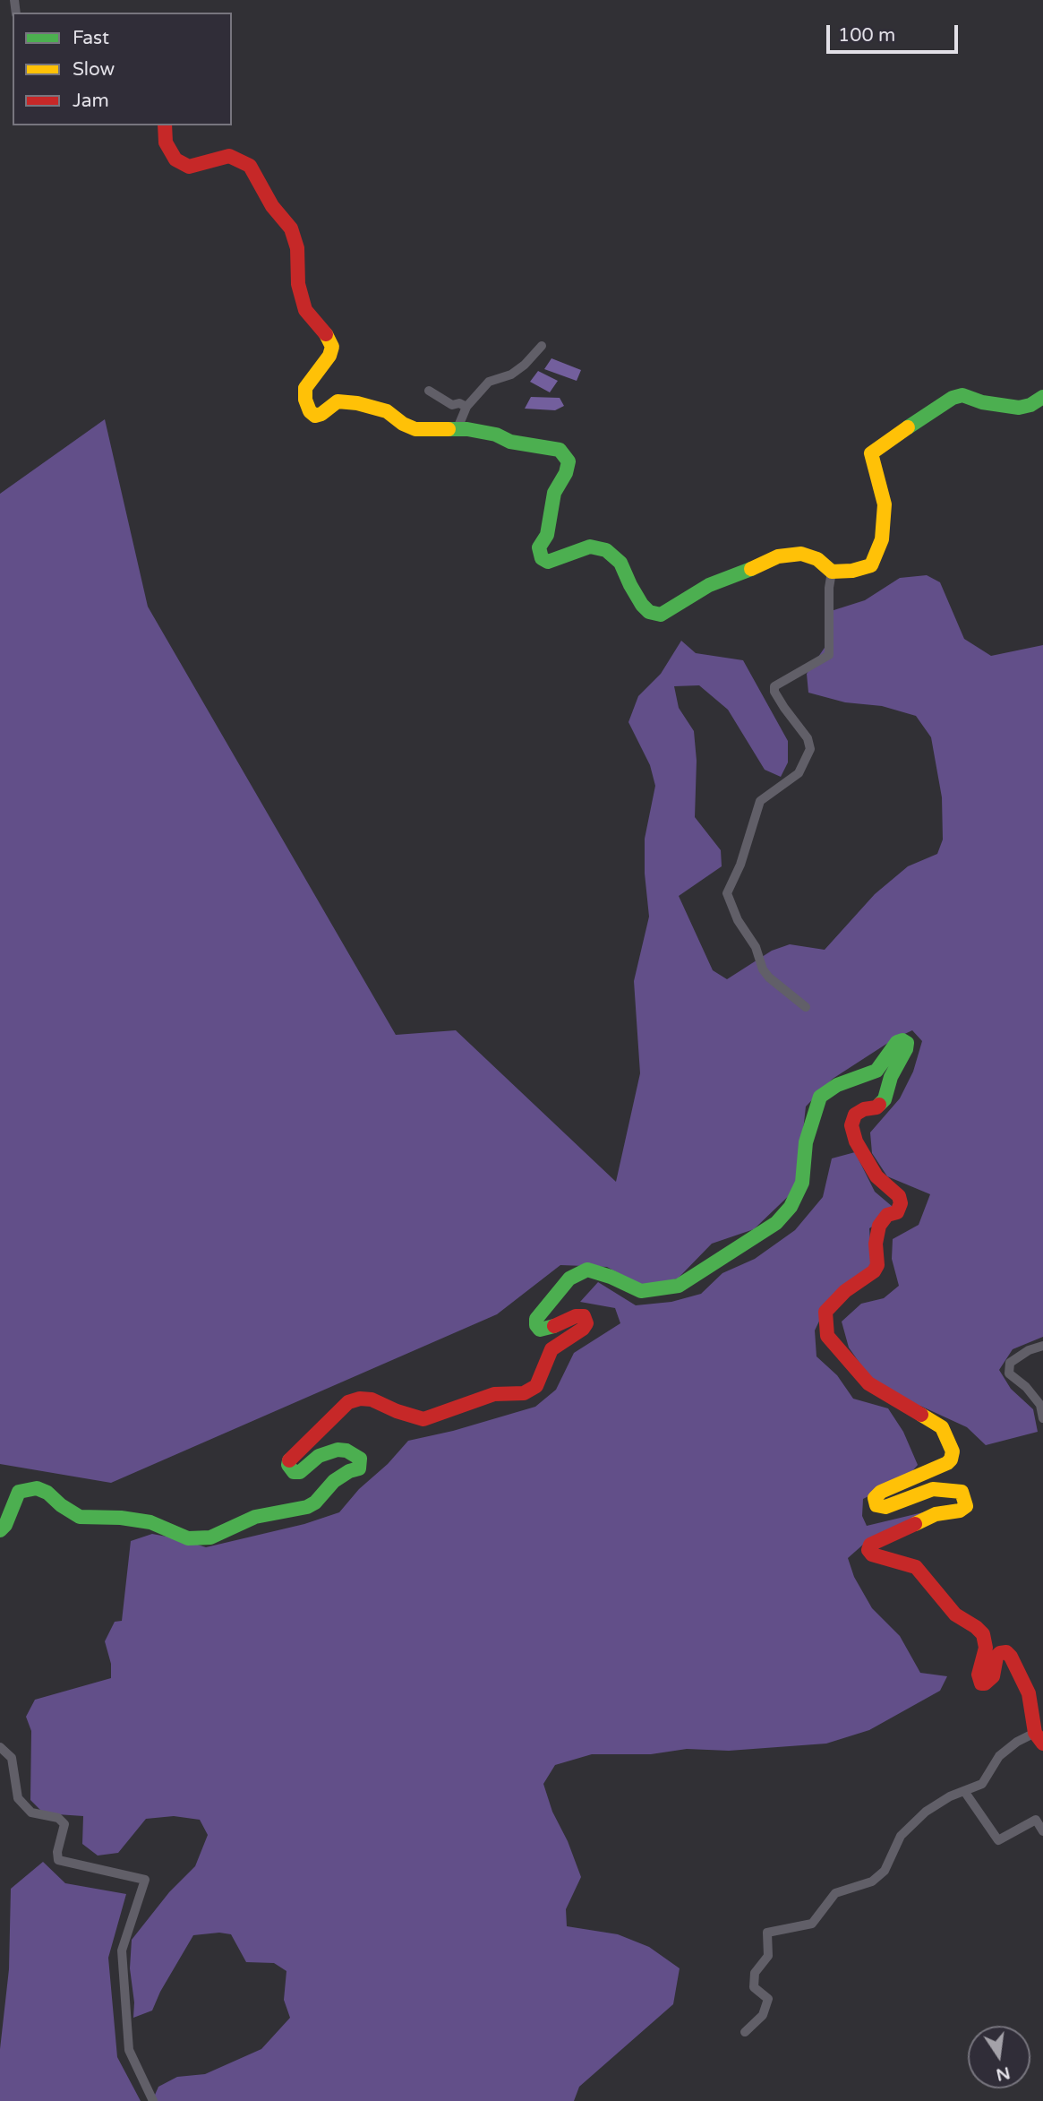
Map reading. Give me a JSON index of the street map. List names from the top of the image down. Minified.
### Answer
{"legend":["Fast","Slow","Jam"],"scale_bar":"100 m","north":"bottom"}
